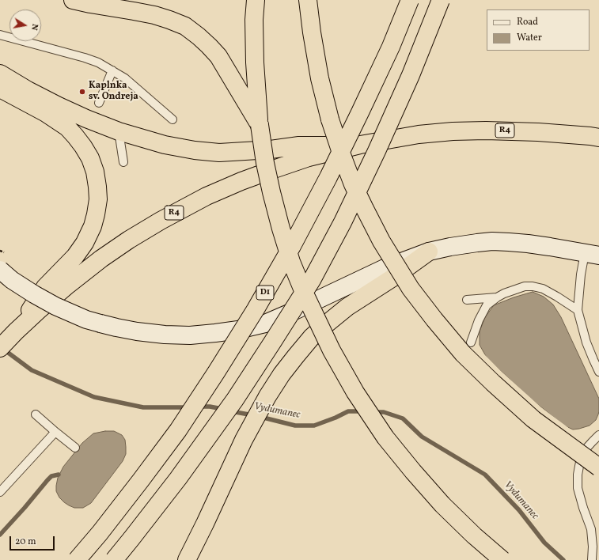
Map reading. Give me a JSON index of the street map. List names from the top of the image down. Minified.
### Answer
{"streets":{"highway":["R4","D1"]},"water":["Vydumanec"],"places":["Kaplnka sv. Ondreja"],"legend":["Road","Water"],"scale_bar":"20 m","north":"right"}
